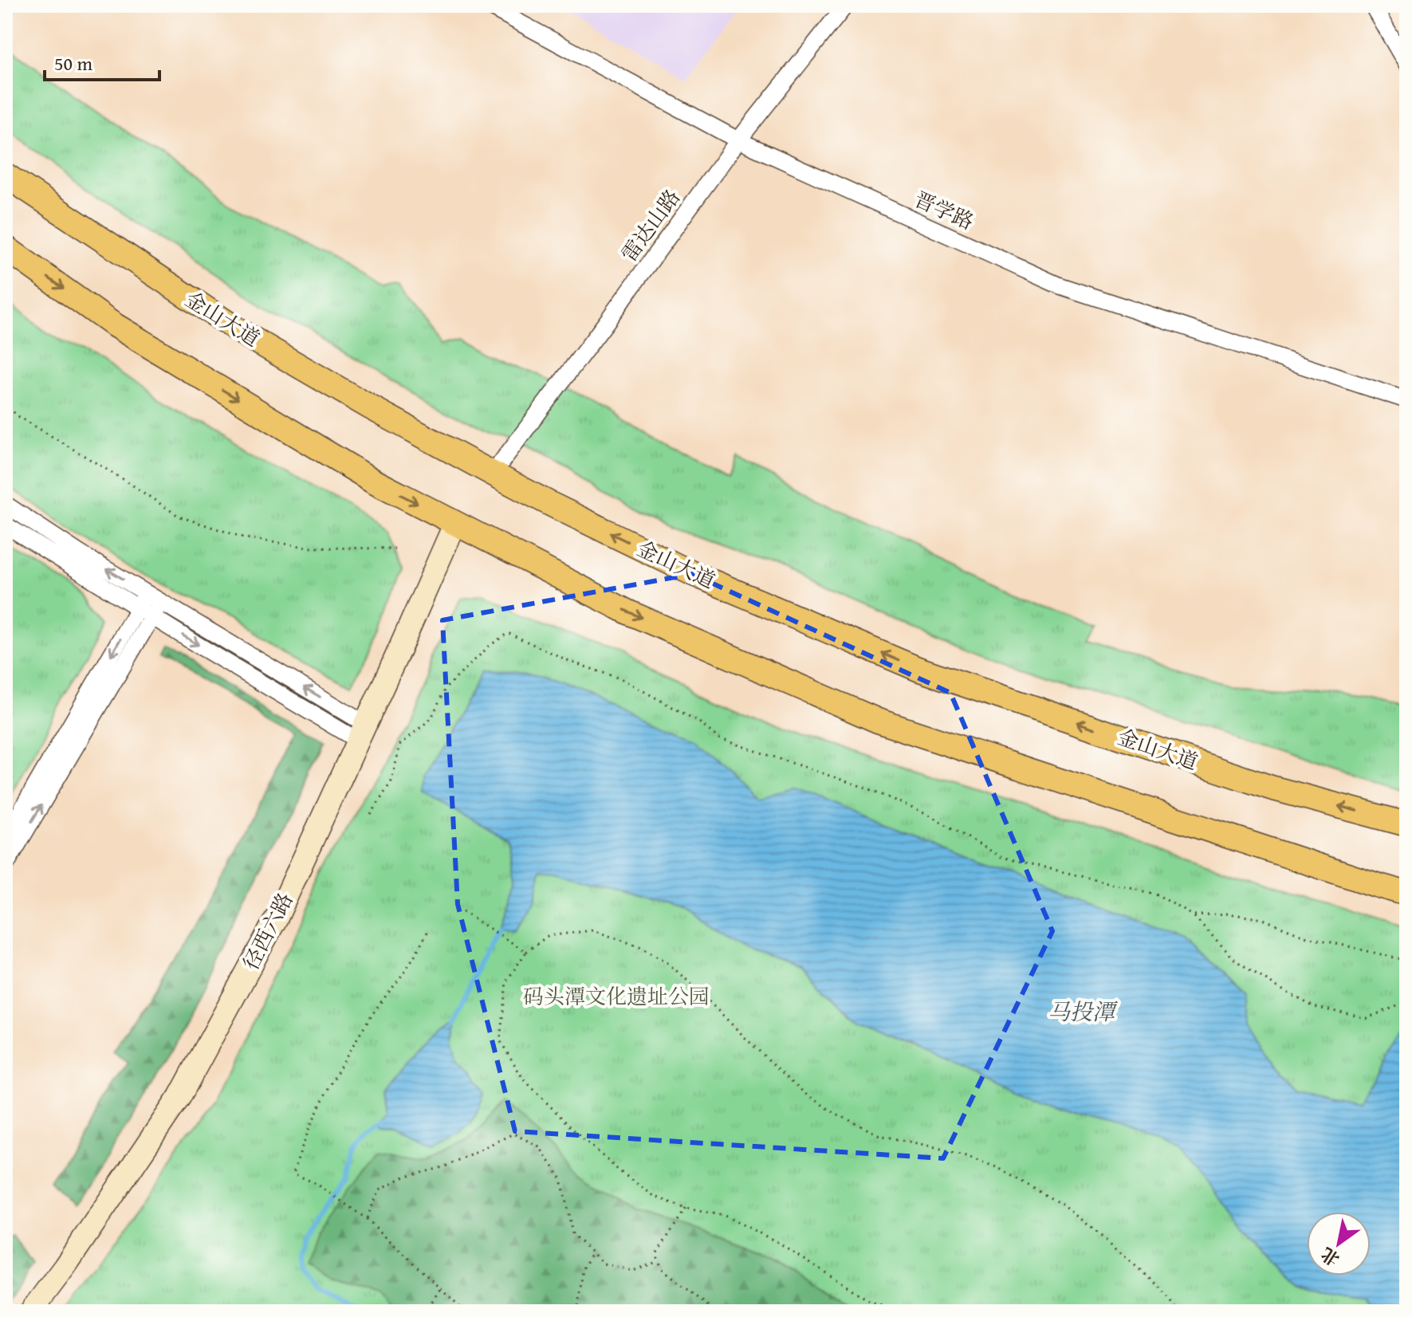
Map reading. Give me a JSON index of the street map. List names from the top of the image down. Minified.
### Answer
{"streets":{"main road":["金山大道"],"street":["晋学路","雷达山路","径西六路"]},"crossings":[["晋学路","雷达山路"],["雷达山路","金山大道"]],"water":["马投潭"],"parks":["码头潭文化遗址公园"],"scale_bar":"50 m","north":"bottom left"}
